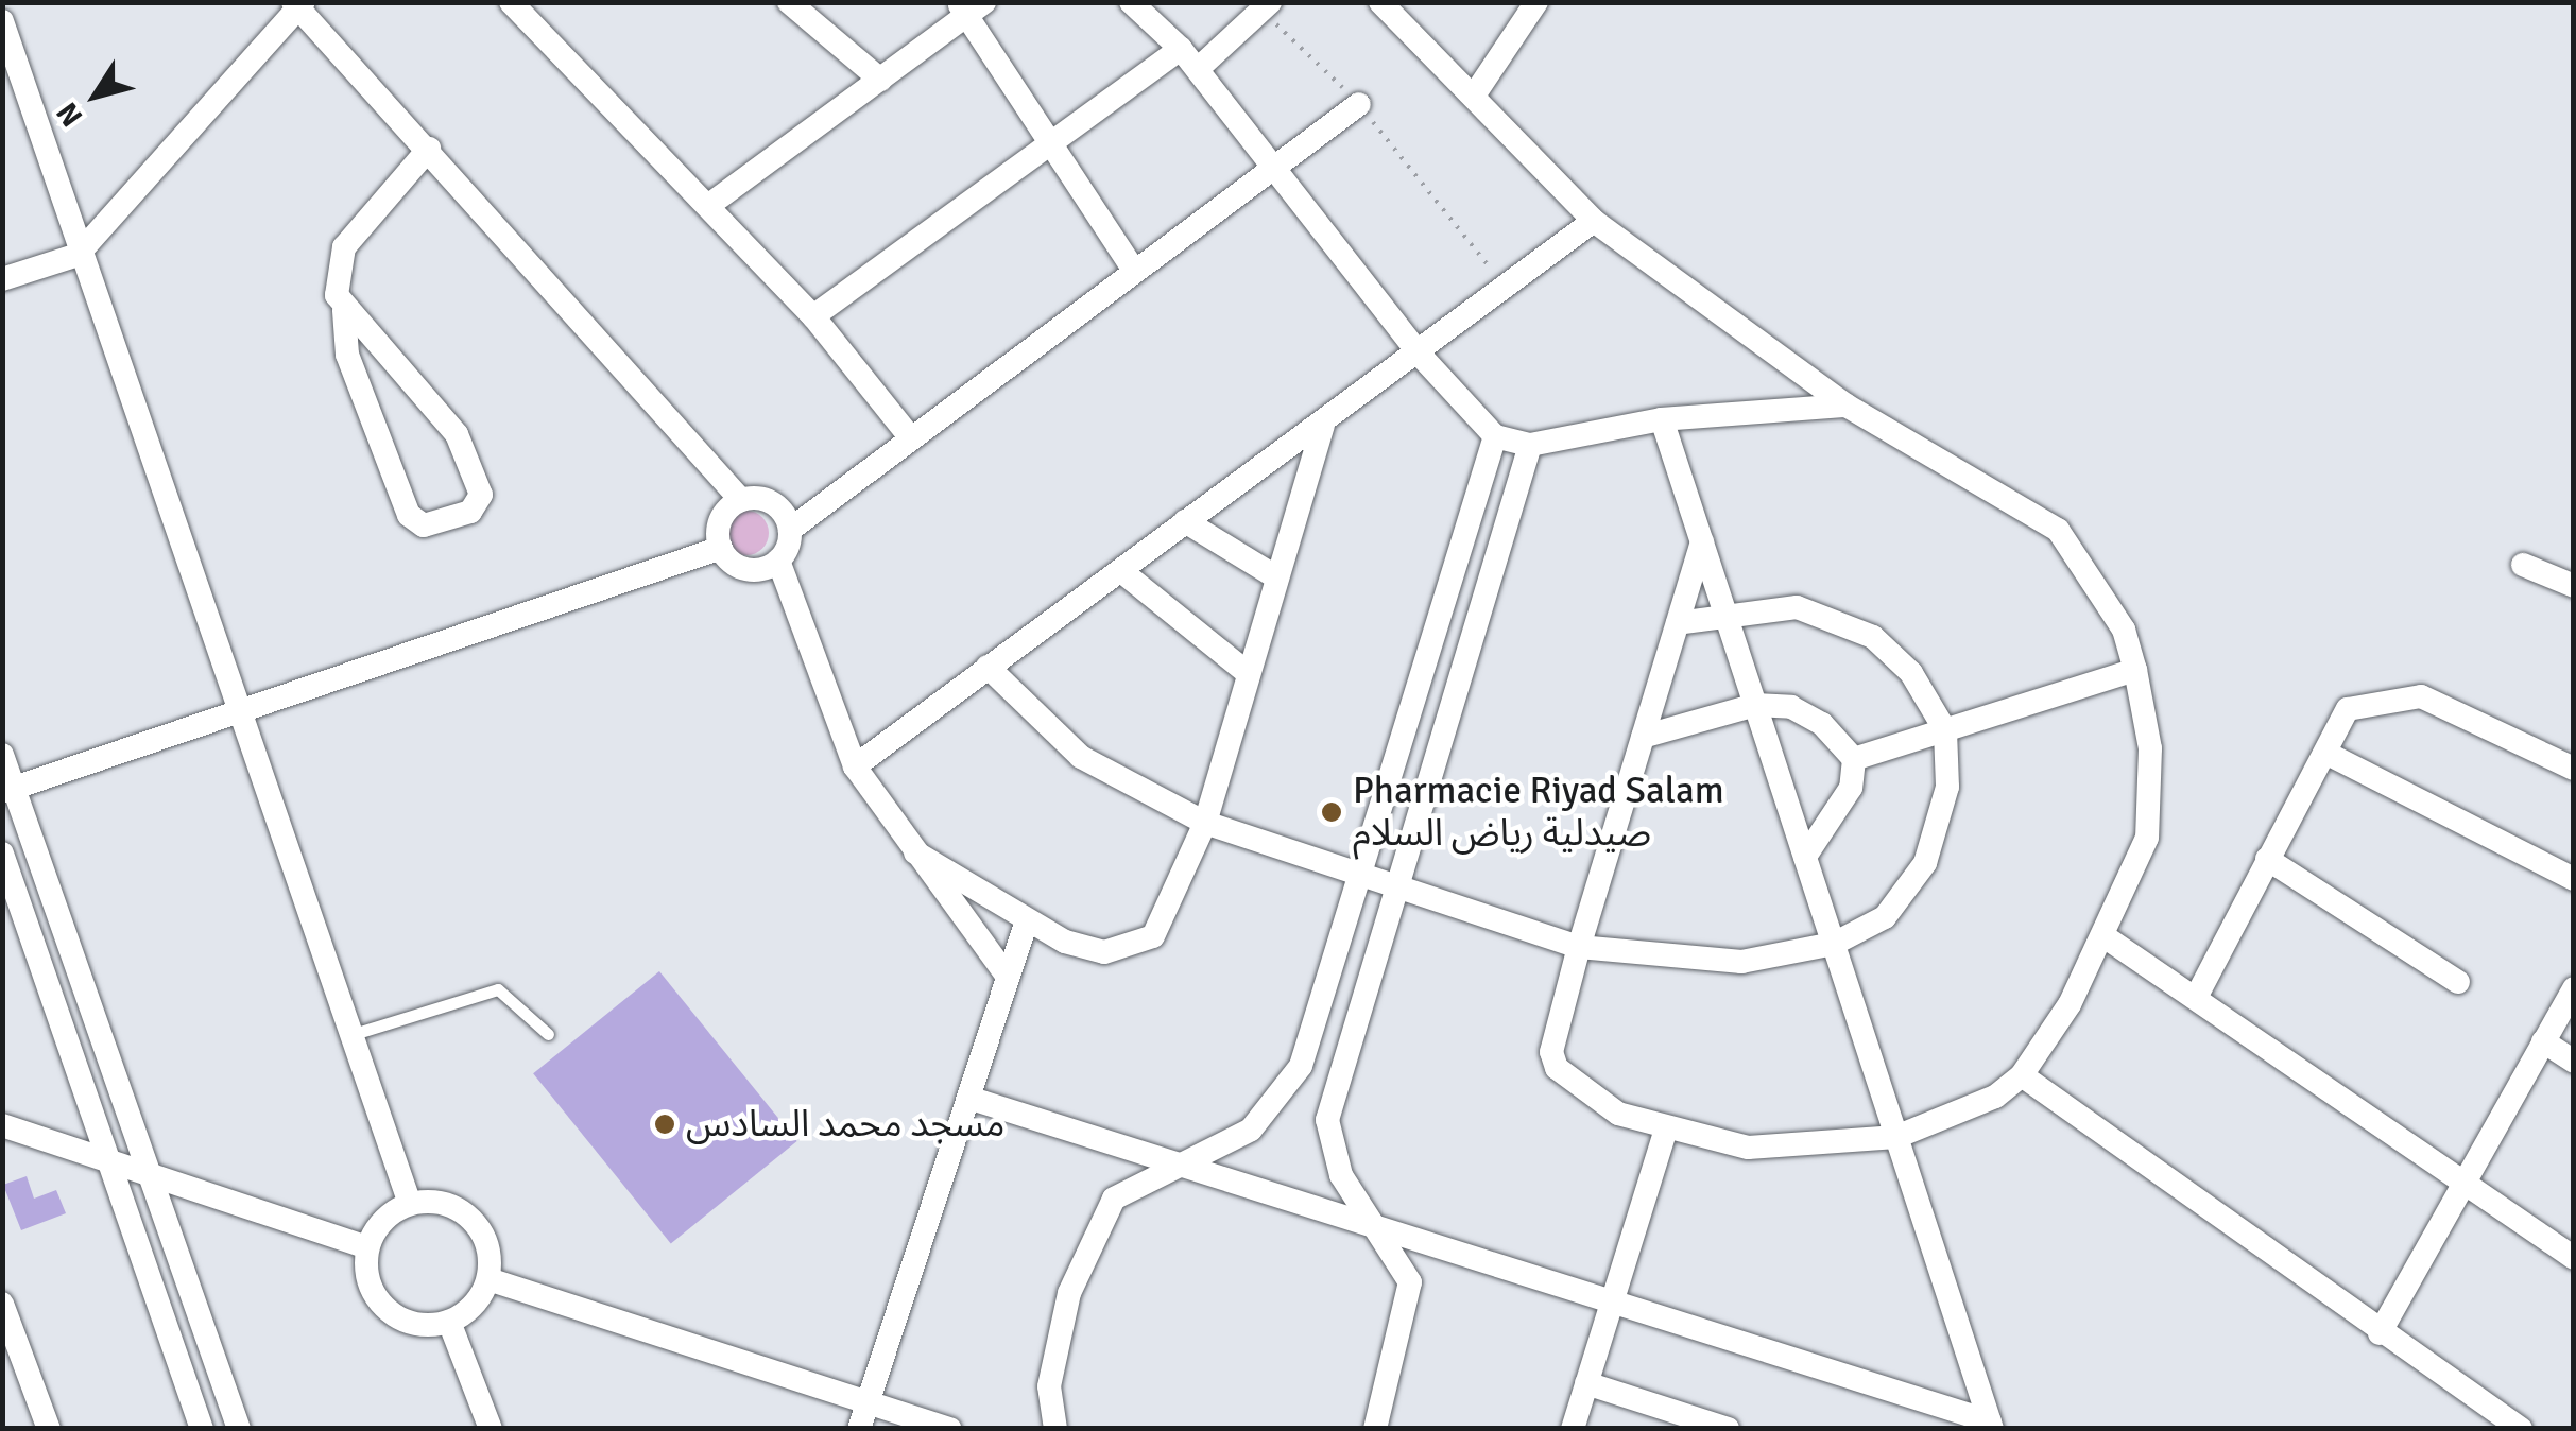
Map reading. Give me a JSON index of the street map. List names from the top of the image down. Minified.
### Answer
{"places":["Pharmacie Riyad Salam صيدلية رياض السلام","مسجد محمد السادس"],"north":"bottom left"}
